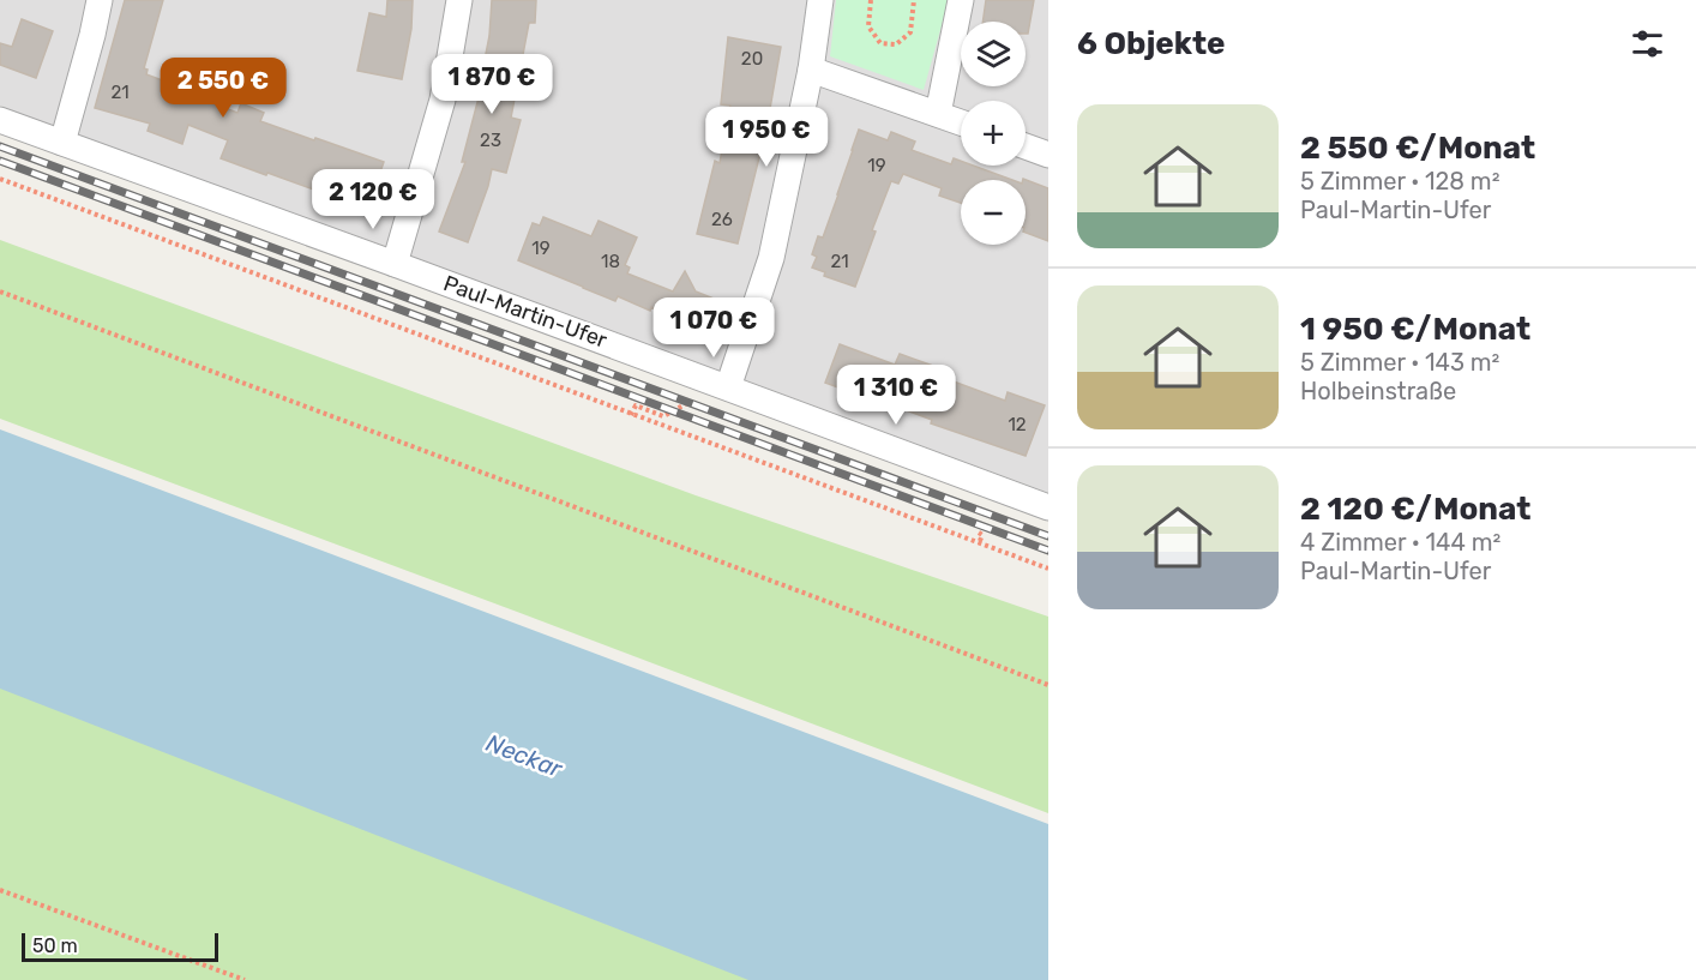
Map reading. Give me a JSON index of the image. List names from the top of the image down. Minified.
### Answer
{"streets":{"street":["Paul-Martin-Ufer"]},"water":["Neckar"],"house_numbers":["20","21","23","19","26","19","18","21","12"],"scale_bar":"50 m","page":{"heading":"6 Objekte","map_buttons":["+","−"],"price":["1 870 €","2 550 €","1 950 €","2 120 €","1 070 €","1 310 €"],"list":[{"name":"2 550 €/Monat","note":"5 Zimmer · 128 m² · Paul-Martin-Ufer"},{"name":"1 950 €/Monat","note":"5 Zimmer · 143 m² · Holbeinstraße"},{"name":"2 120 €/Monat","note":"4 Zimmer · 144 m² · Paul-Martin-Ufer"}],"scale":"50 m"}}
